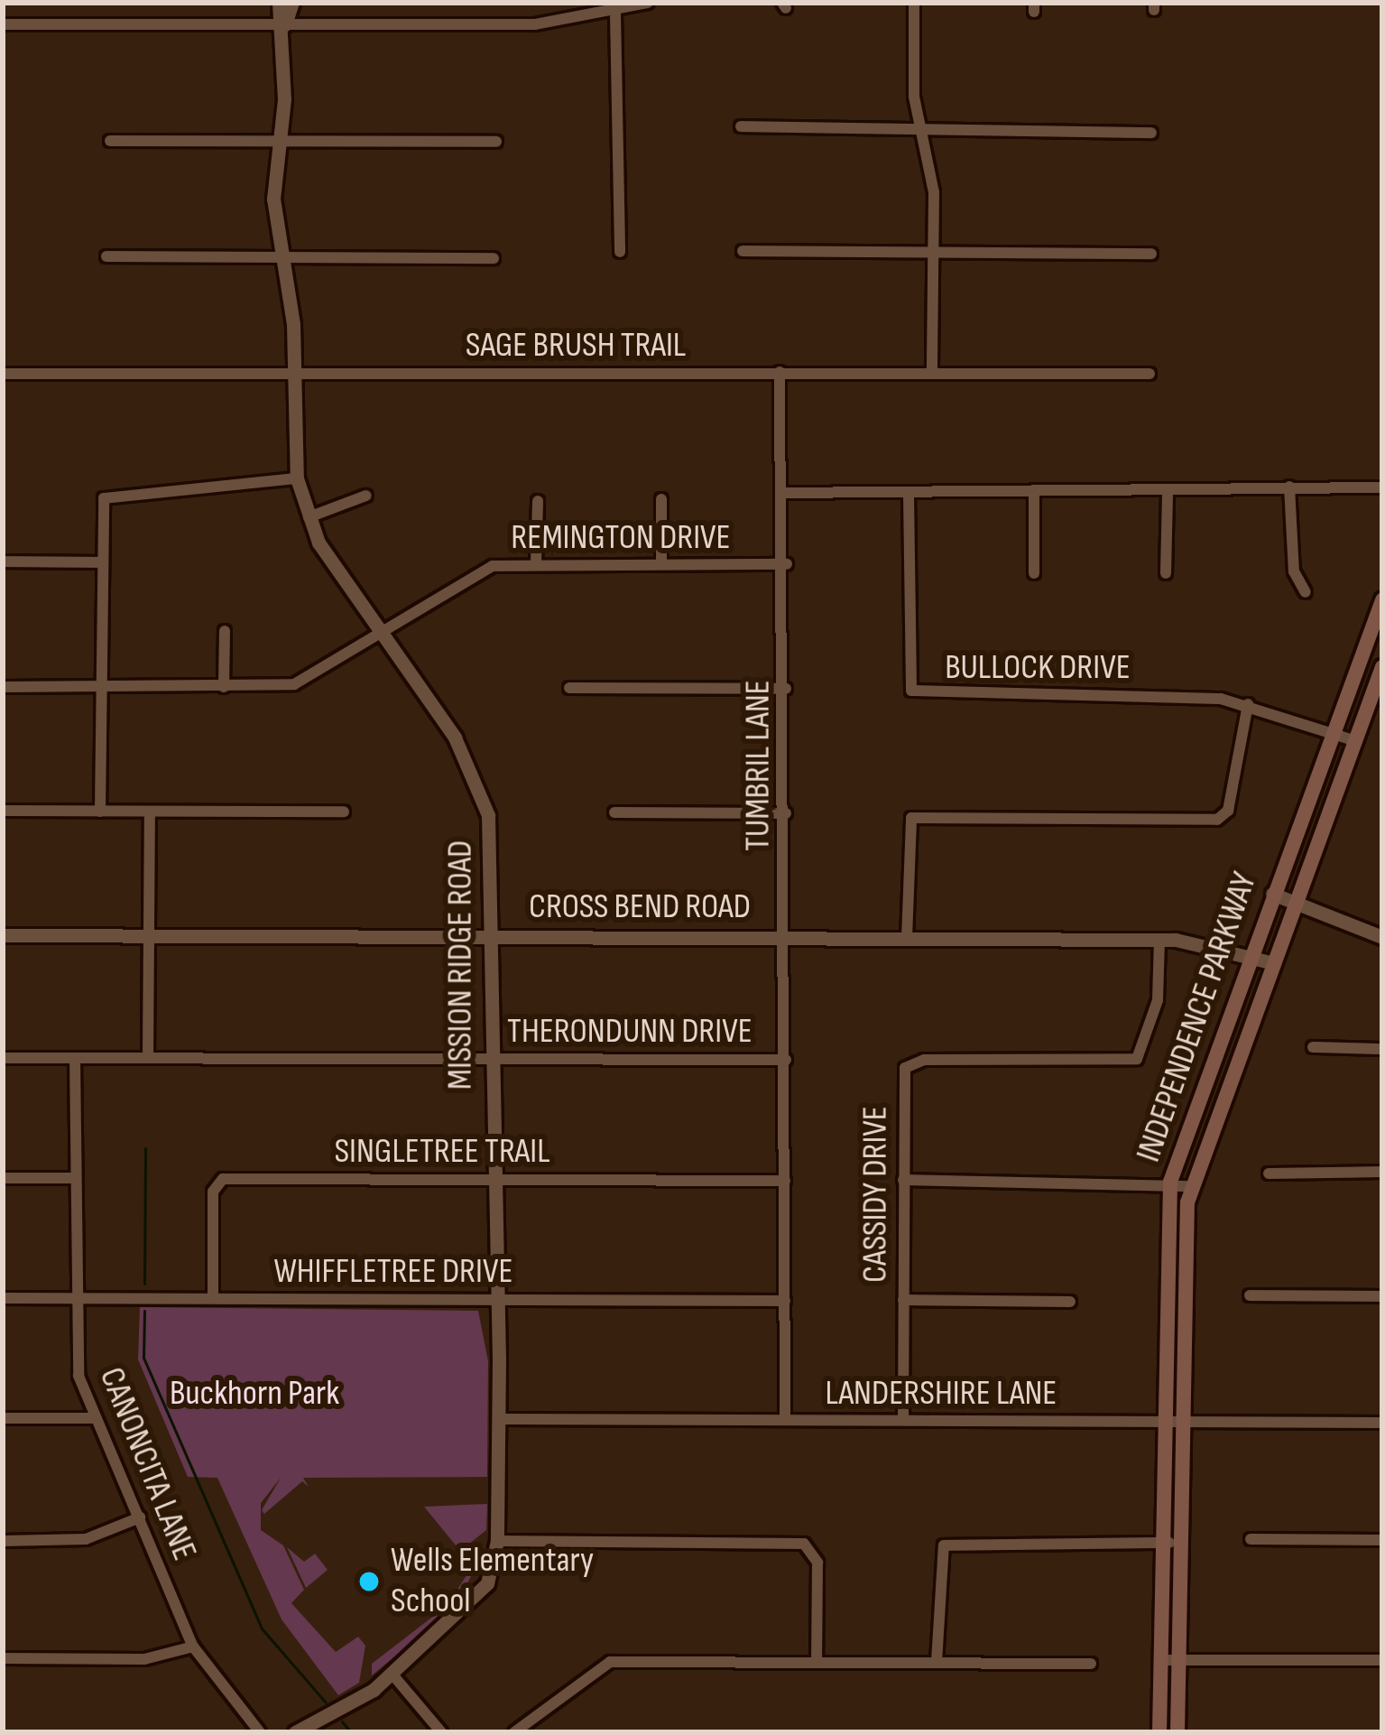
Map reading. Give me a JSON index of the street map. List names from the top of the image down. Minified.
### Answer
{"streets":{"main road":["INDEPENDENCE PARKWAY"],"street":["SAGE BRUSH TRAIL","REMINGTON DRIVE","BULLOCK DRIVE","TUMBRIL LANE","CROSS BEND ROAD","MISSION RIDGE ROAD","THERONDUNN DRIVE","SINGLETREE TRAIL","CASSIDY DRIVE","WHIFFLETREE DRIVE","LANDERSHIRE LANE","CANONCITA LANE"]},"crossings":[["SAGE BRUSH TRAIL","TUMBRIL LANE"],["SAGE BRUSH TRAIL","MISSION RIDGE ROAD"],["REMINGTON DRIVE","TUMBRIL LANE"],["REMINGTON DRIVE","MISSION RIDGE ROAD"],["BULLOCK DRIVE","INDEPENDENCE PARKWAY"],["TUMBRIL LANE","CROSS BEND ROAD"],["TUMBRIL LANE","THERONDUNN DRIVE"],["TUMBRIL LANE","SINGLETREE TRAIL"],["TUMBRIL LANE","WHIFFLETREE DRIVE"],["TUMBRIL LANE","LANDERSHIRE LANE"],["CROSS BEND ROAD","MISSION RIDGE ROAD"],["CROSS BEND ROAD","INDEPENDENCE PARKWAY"],["CROSS BEND ROAD","CASSIDY DRIVE"],["MISSION RIDGE ROAD","THERONDUNN DRIVE"],["MISSION RIDGE ROAD","SINGLETREE TRAIL"],["MISSION RIDGE ROAD","WHIFFLETREE DRIVE"],["MISSION RIDGE ROAD","LANDERSHIRE LANE"],["INDEPENDENCE PARKWAY","LANDERSHIRE LANE"],["THERONDUNN DRIVE","CANONCITA LANE"],["SINGLETREE TRAIL","WHIFFLETREE DRIVE"],["CASSIDY DRIVE","LANDERSHIRE LANE"],["WHIFFLETREE DRIVE","CANONCITA LANE"]],"parks":["Buckhorn Park"],"places":["Wells Elementary School"]}
